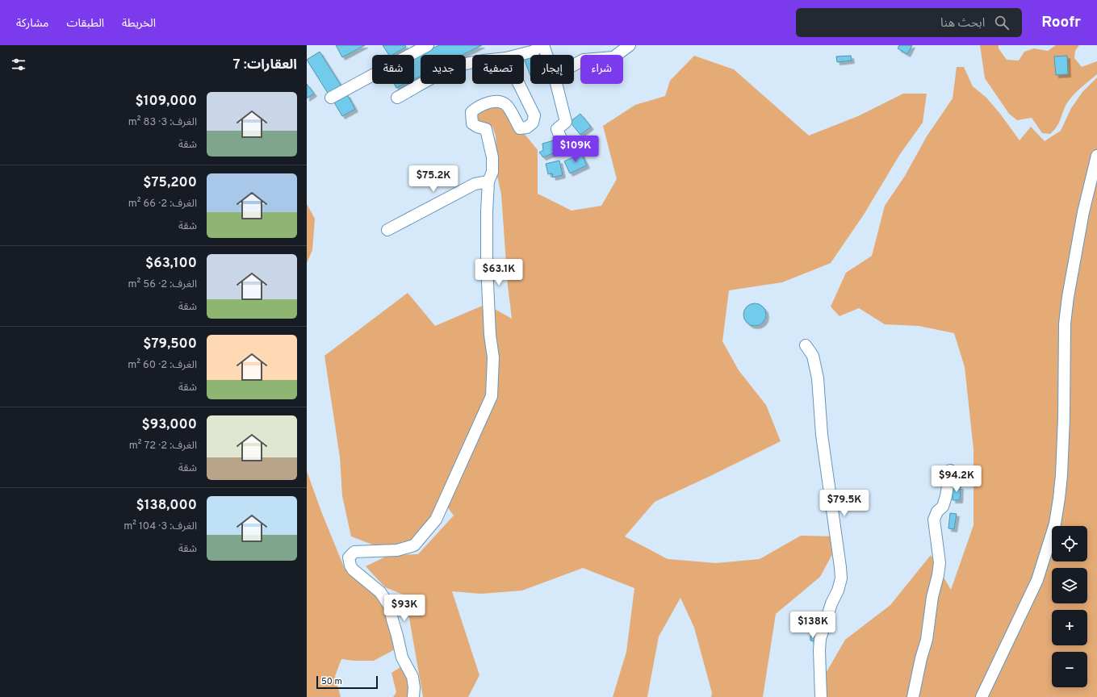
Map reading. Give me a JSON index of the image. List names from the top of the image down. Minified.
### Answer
{"scale_bar":"50 m","page":{"header":"Roofr","search":"ابحث هنا","nav":["الخريطة","الطبقات","مشاركة"],"heading":"العقارات: 7","chip":["شراء","إيجار","تصفية","جديد","شقة"],"list":[{"name":"$109,000","note":"الغرف: 3 · 83 m² · شقة"},{"name":"$75,200","note":"الغرف: 2 · 66 m² · شقة"},{"name":"$63,100","note":"الغرف: 2 · 56 m² · شقة"},{"name":"$79,500","note":"الغرف: 2 · 60 m² · شقة"},{"name":"$93,000","note":"الغرف: 2 · 72 m² · شقة"},{"name":"$138,000","note":"الغرف: 3 · 104 m² · شقة"}],"price":["$109K","$75.2K","$63.1K","$94.2K","$79.5K","$93K","$138K"],"map_buttons":["+","−"],"scale":"50 m"}}
